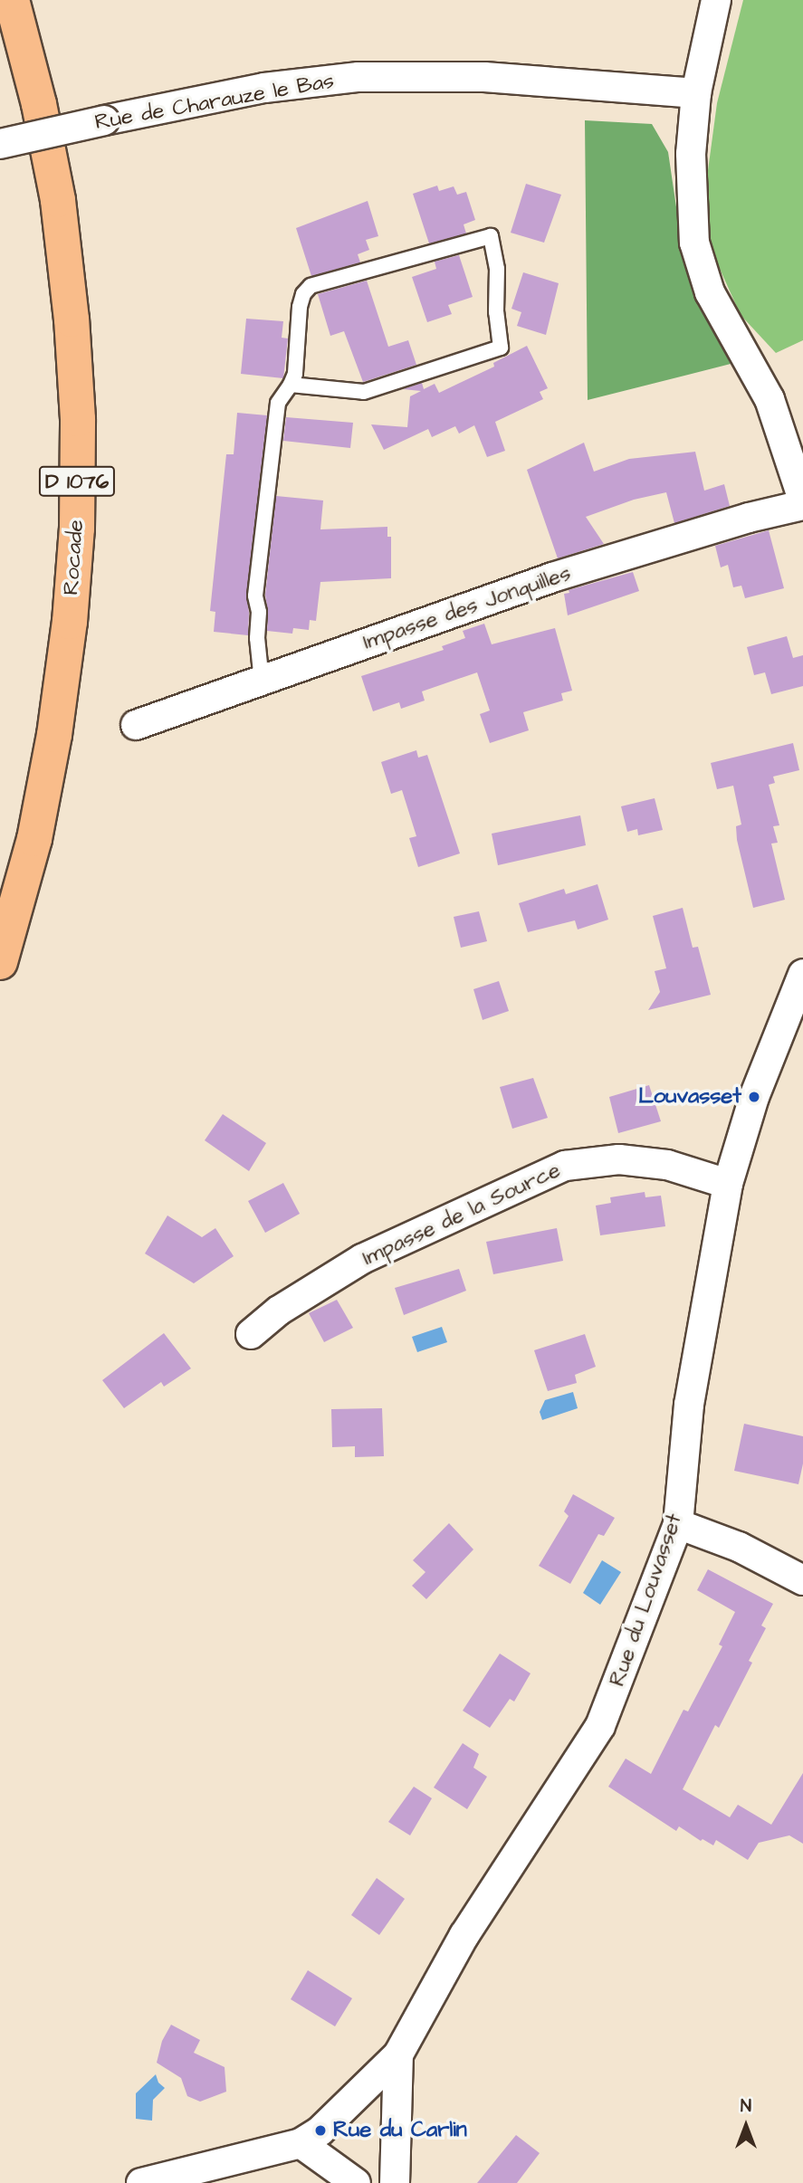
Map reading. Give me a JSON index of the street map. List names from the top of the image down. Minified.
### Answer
{"streets":{"main road":["D 1076","Rocade"],"street":["Rue de Charauze le Bas","Impasse des Jonquilles","Impasse de la Source","Rue du Louvasset"]},"crossings":[["Impasse de la Source","Rue du Louvasset"]],"places":["Louvasset","Rue du Carlin"],"north":"top"}
